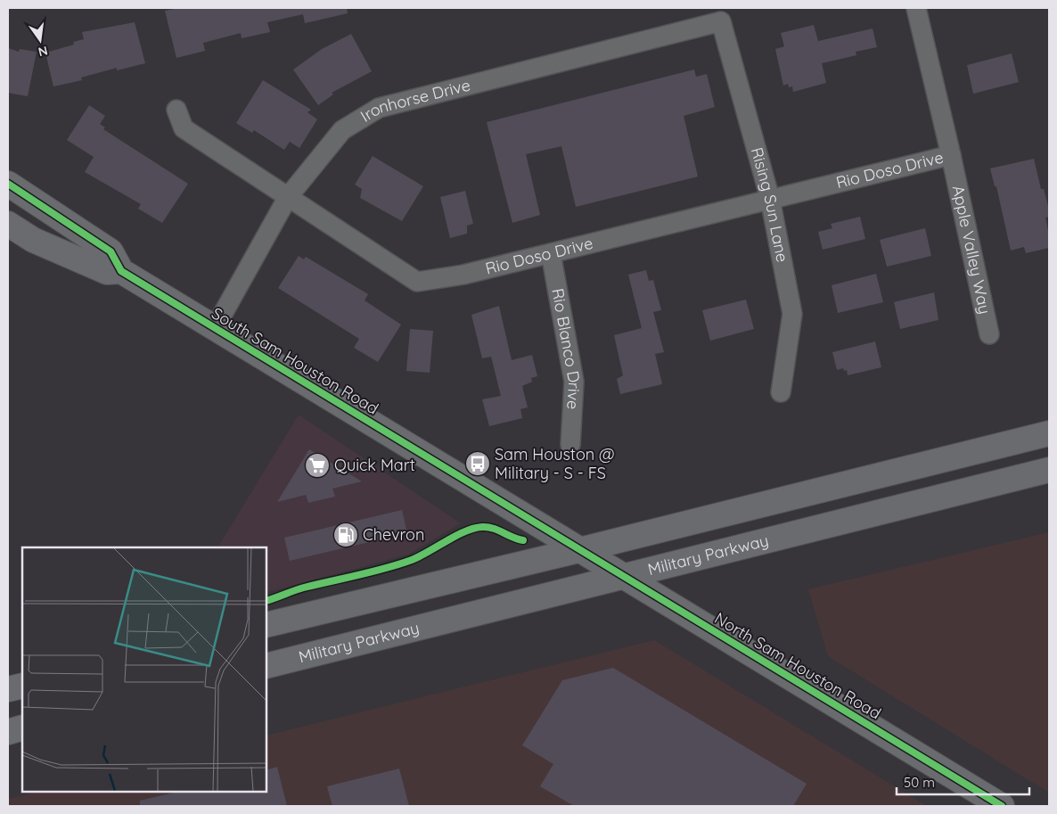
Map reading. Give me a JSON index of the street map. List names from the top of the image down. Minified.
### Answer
{"streets":{"main road":["South Sam Houston Road","Military Parkway","North Sam Houston Road"],"street":["Ironhorse Drive","Rio Doso Drive","Rising Sun Lane","Apple Valley Way","Rio Blanco Drive"]},"crossings":[["Ironhorse Drive","Rio Doso Drive"],["Ironhorse Drive","Rising Sun Lane"],["Ironhorse Drive","South Sam Houston Road"],["Rio Doso Drive","Rising Sun Lane"],["Rio Doso Drive","Apple Valley Way"],["Rio Doso Drive","Rio Blanco Drive"],["South Sam Houston Road","North Sam Houston Road"],["Military Parkway","North Sam Houston Road"]],"places":{"bus stop":["Sam Houston @ Military - S - FS"],"supermarket":["Quick Mart"],"fuel station":["Chevron"]},"scale_bar":"50 m","north":"bottom"}
